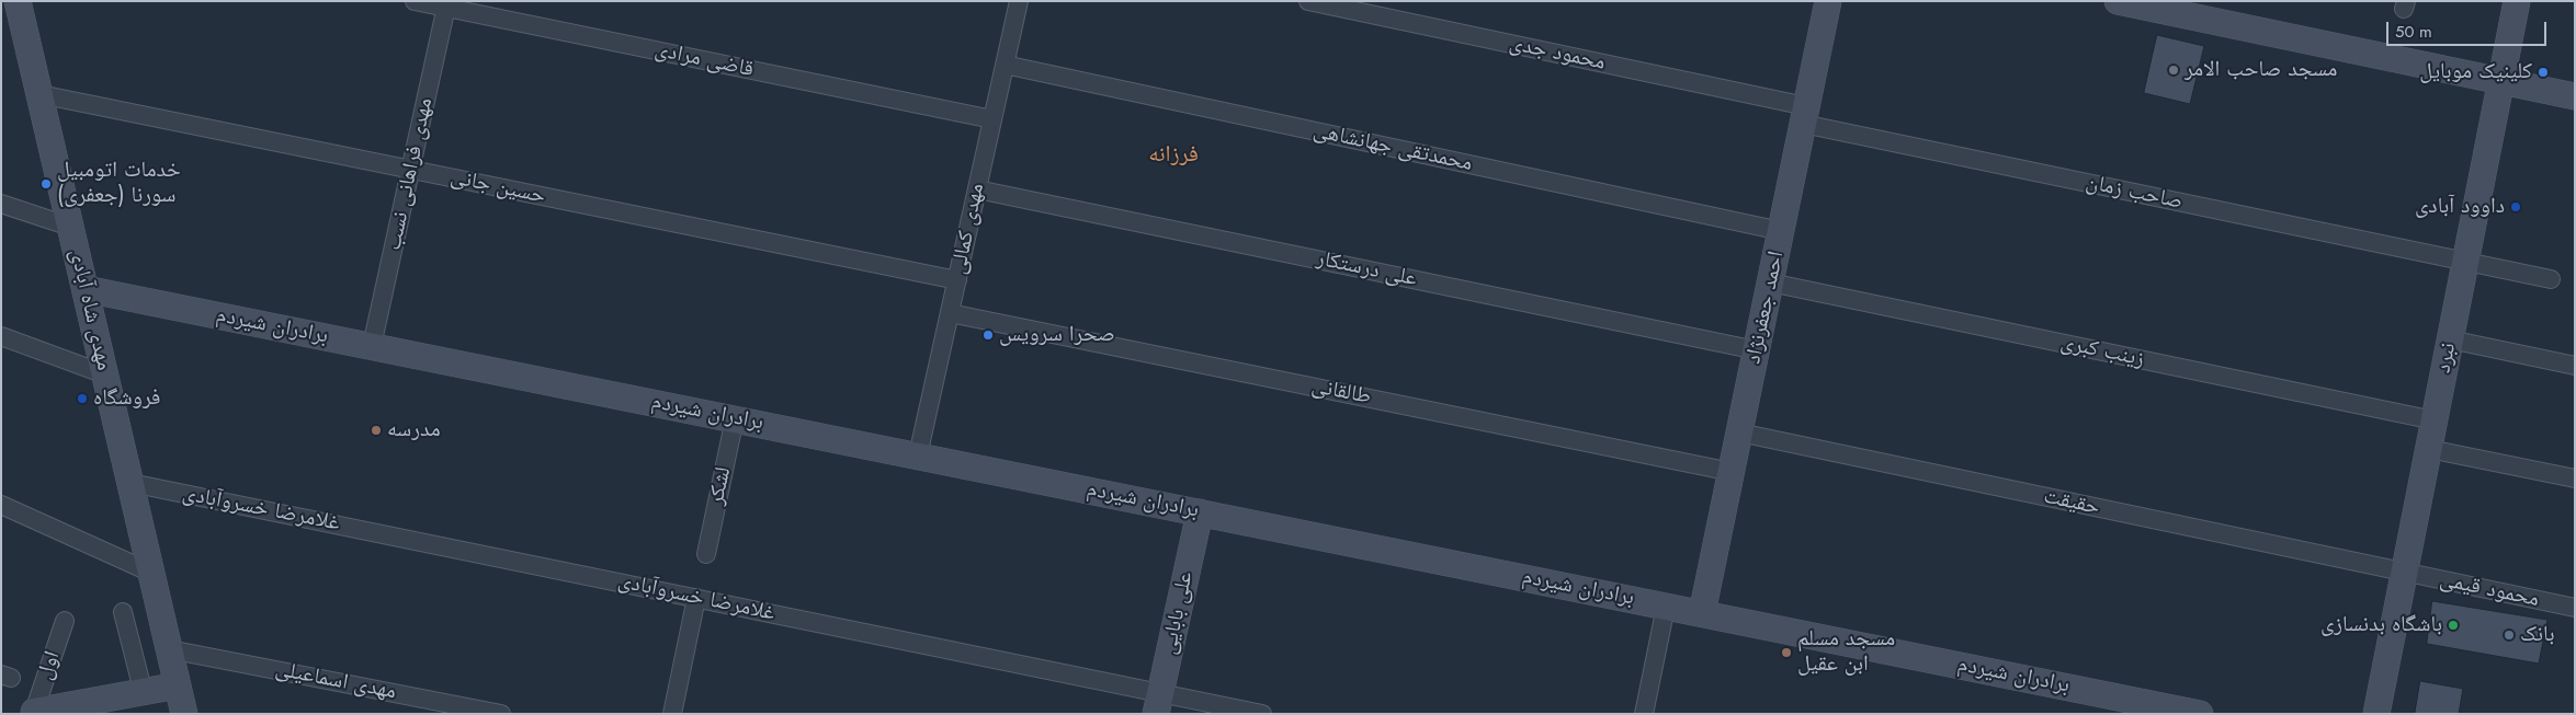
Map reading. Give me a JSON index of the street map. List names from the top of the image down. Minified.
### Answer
{"streets":{"street":["محمود جدی","قاضی مرادی","محمدتقی جهانشاهی","مهدی فراهانی نسب","حسین جانی","صاحب زمان","مهدی کمالی","علی درستکار","احمد جعفرنژاد","مهدی شاه آبادی","برادران شیردم","زینب کبری","نبرد","طالقانی","لشكر","حقیقت","غلامرضا خسروآبادی","محمود قیمی","علی بابایی","اول","مهدی اسماعیلی"]},"crossings":[["محمود جدی","صاحب زمان"],["محمود جدی","احمد جعفرنژاد"],["قاضی مرادی","مهدی فراهانی نسب"],["قاضی مرادی","مهدی کمالی"],["محمدتقی جهانشاهی","مهدی کمالی"],["محمدتقی جهانشاهی","احمد جعفرنژاد"],["مهدی فراهانی نسب","حسین جانی"],["مهدی فراهانی نسب","برادران شیردم"],["حسین جانی","مهدی کمالی"],["حسین جانی","مهدی شاه آبادی"],["صاحب زمان","احمد جعفرنژاد"],["صاحب زمان","نبرد"],["مهدی کمالی","علی درستکار"],["مهدی کمالی","برادران شیردم"],["مهدی کمالی","طالقانی"],["علی درستکار","احمد جعفرنژاد"],["احمد جعفرنژاد","برادران شیردم"],["احمد جعفرنژاد","زینب کبری"],["احمد جعفرنژاد","طالقانی"],["احمد جعفرنژاد","حقیقت"],["مهدی شاه آبادی","برادران شیردم"],["مهدی شاه آبادی","غلامرضا خسروآبادی"],["مهدی شاه آبادی","مهدی اسماعیلی"],["برادران شیردم","لشكر"],["برادران شیردم","علی بابایی"],["زینب کبری","نبرد"],["نبرد","حقیقت"],["نبرد","محمود قیمی"],["حقیقت","محمود قیمی"],["غلامرضا خسروآبادی","علی بابایی"]],"districts":["فرزانه"],"places":["مسجد صاحب الامر","کلینیک موبایل","خدمات اتومبیل سورنا (جعفری)","داوود آبادی","صحرا سرویس","فروشگاه","مدرسه","باشگاه بدنسازی","بانک","مسجد مسلم ابن عقیل"],"scale_bar":"50 m"}
